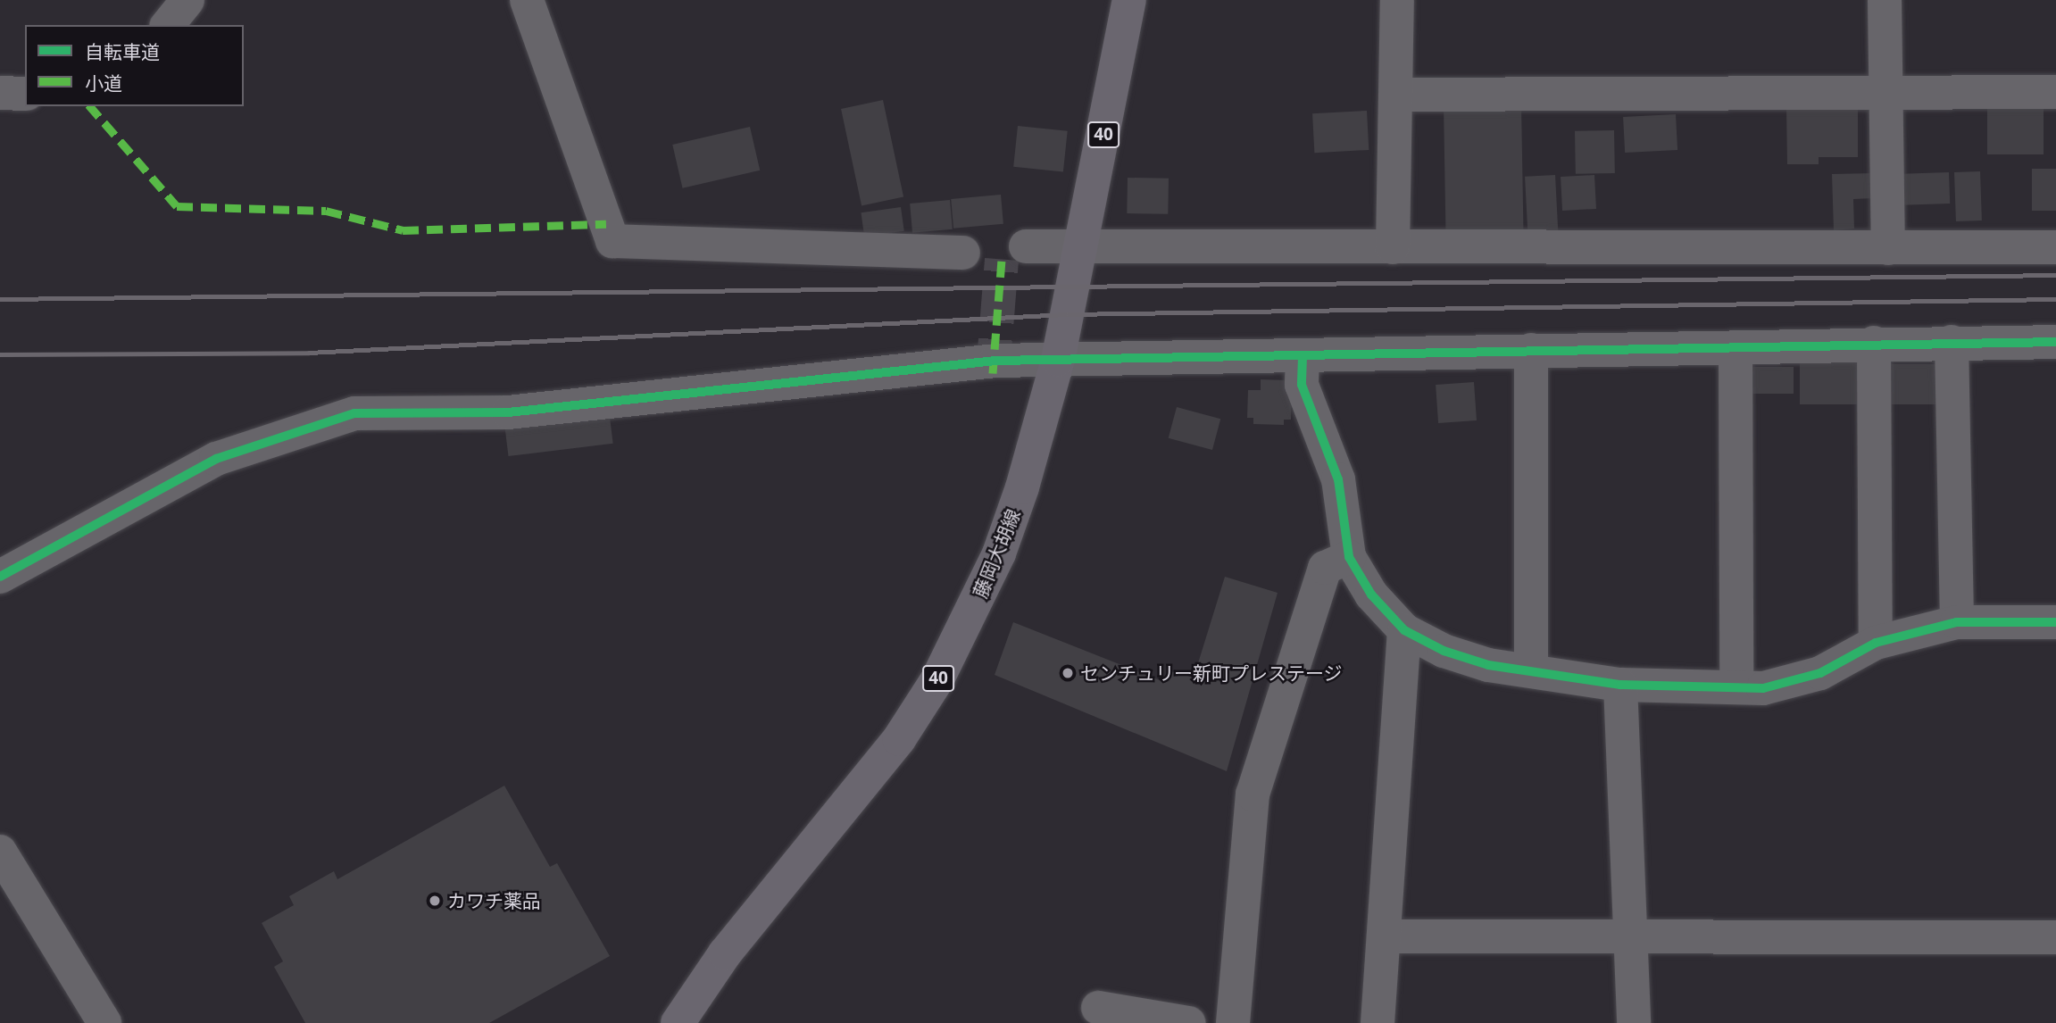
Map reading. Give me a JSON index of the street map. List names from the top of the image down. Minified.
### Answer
{"streets":{"main road":["40","藤岡大胡線"]},"places":["センチュリー新町プレステージ","カワチ薬品"],"legend":["自転車道","小道"]}
